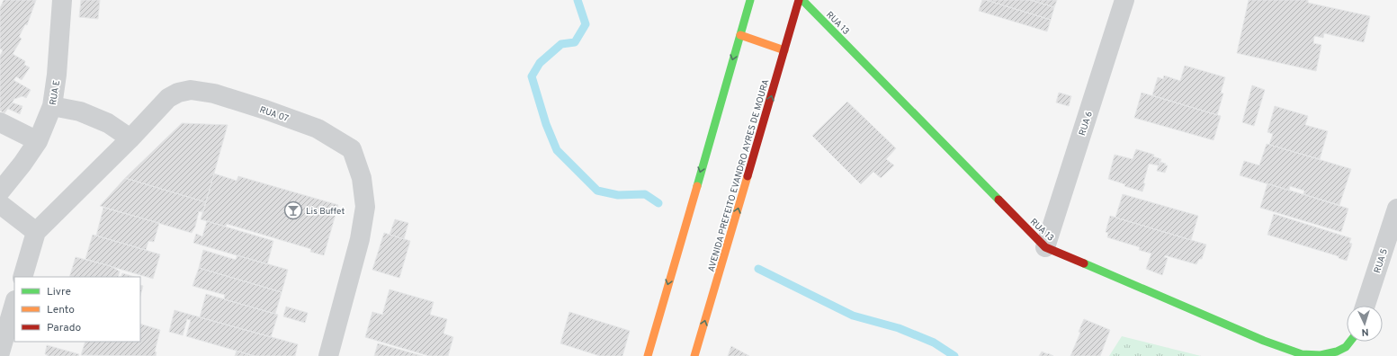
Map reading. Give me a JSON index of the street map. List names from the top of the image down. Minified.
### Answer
{"streets":{"street":["RUA 13","RUA E","RUA 07","RUA 6","AVENIDA PREFEITO EVANDRO AYRES DE MOURA","RUA 5"]},"crossings":[["RUA 13","RUA 6"]],"places":{"bar":["Lis Buffet"]},"legend":["Livre","Lento","Parado"],"north":"bottom"}
